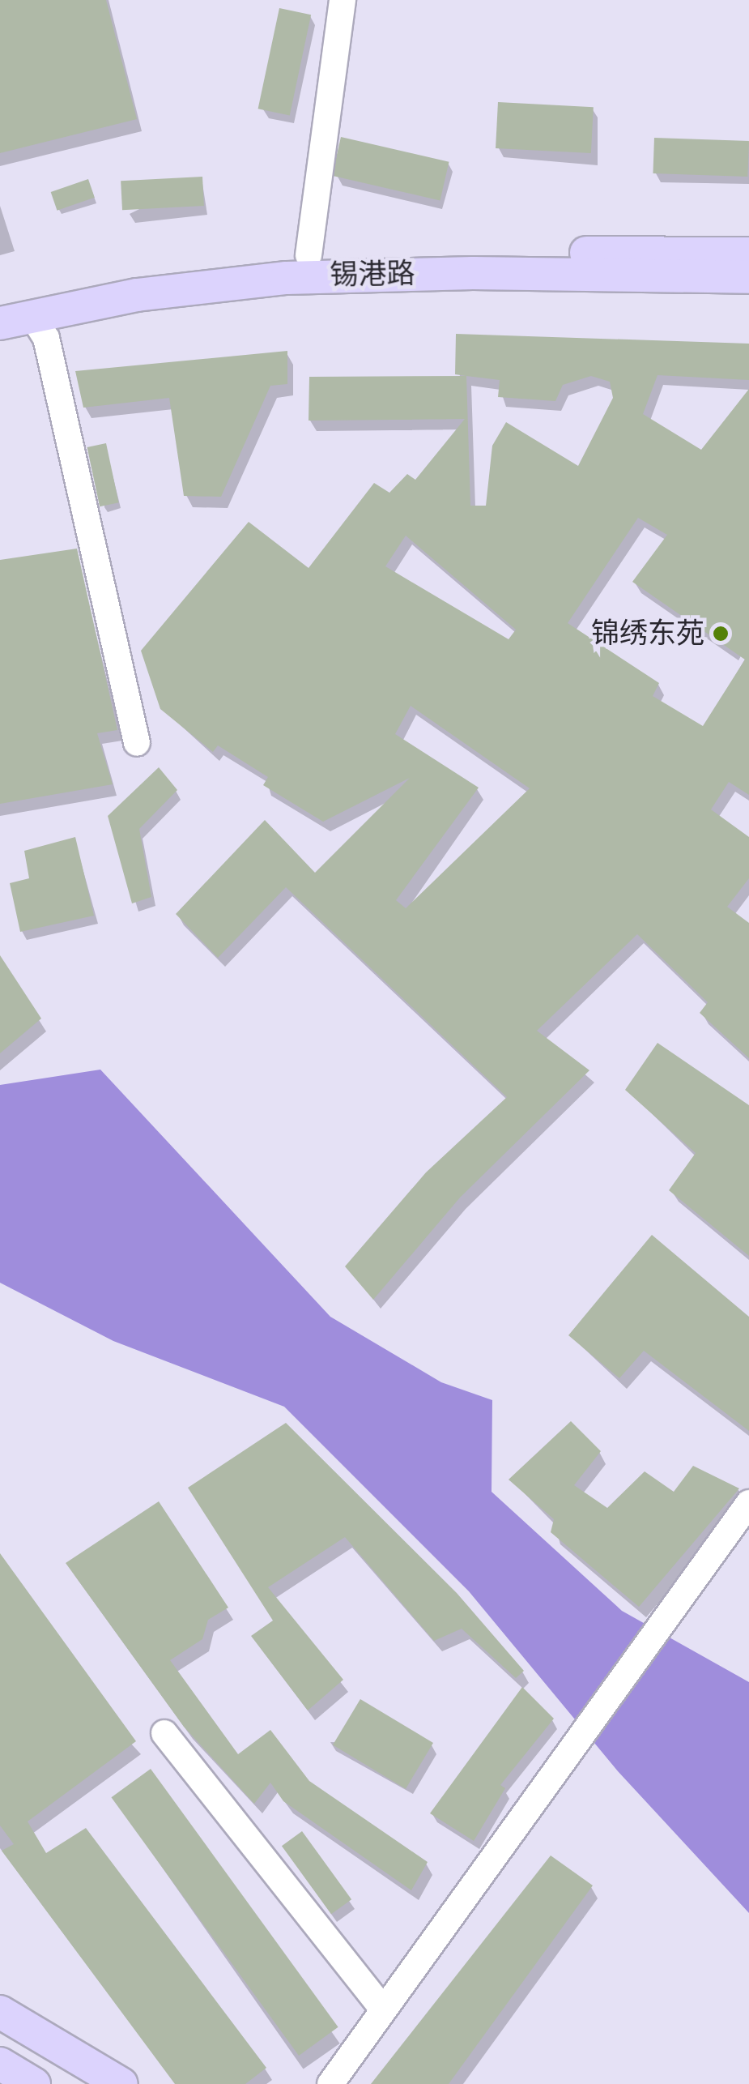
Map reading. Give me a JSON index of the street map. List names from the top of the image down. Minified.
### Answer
{"streets":{"main road":["锡港路"]},"places":["锦绣东苑"]}
